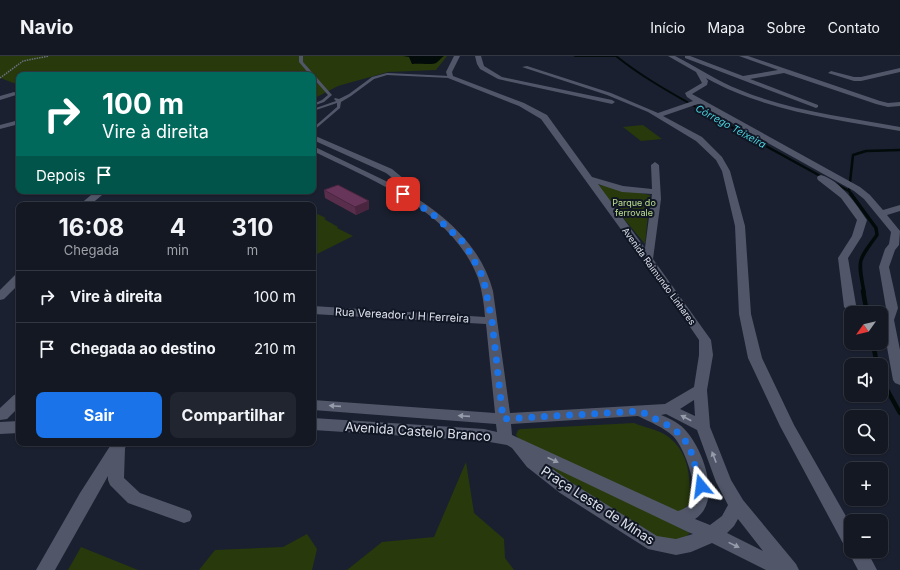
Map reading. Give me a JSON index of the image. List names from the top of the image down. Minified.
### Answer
{"streets":{"street":["Avenida Raimundo Linhares","Rua Vereador J H Ferreira","Avenida Castelo Branco","Praça Leste de Minas"]},"crossings":[["Avenida Raimundo Linhares","Praça Leste de Minas"],["Avenida Castelo Branco","Praça Leste de Minas"]],"water":["Córrego Teixeira"],"parks":["Parque do ferrovale"],"north":"bottom left","page":{"header":"Navio","nav":["Início","Mapa","Sobre","Contato"],"turn":["100 m","Vire à direita"],"then":"Depois","eta":["16:08","Chegada","4","min","310","m"],"list":[{"name":"Vire à direita","value":"100 m"},{"name":"Chegada ao destino","value":"210 m"}],"map_buttons":["+","−"],"buttons":["Sair","Compartilhar"]}}
